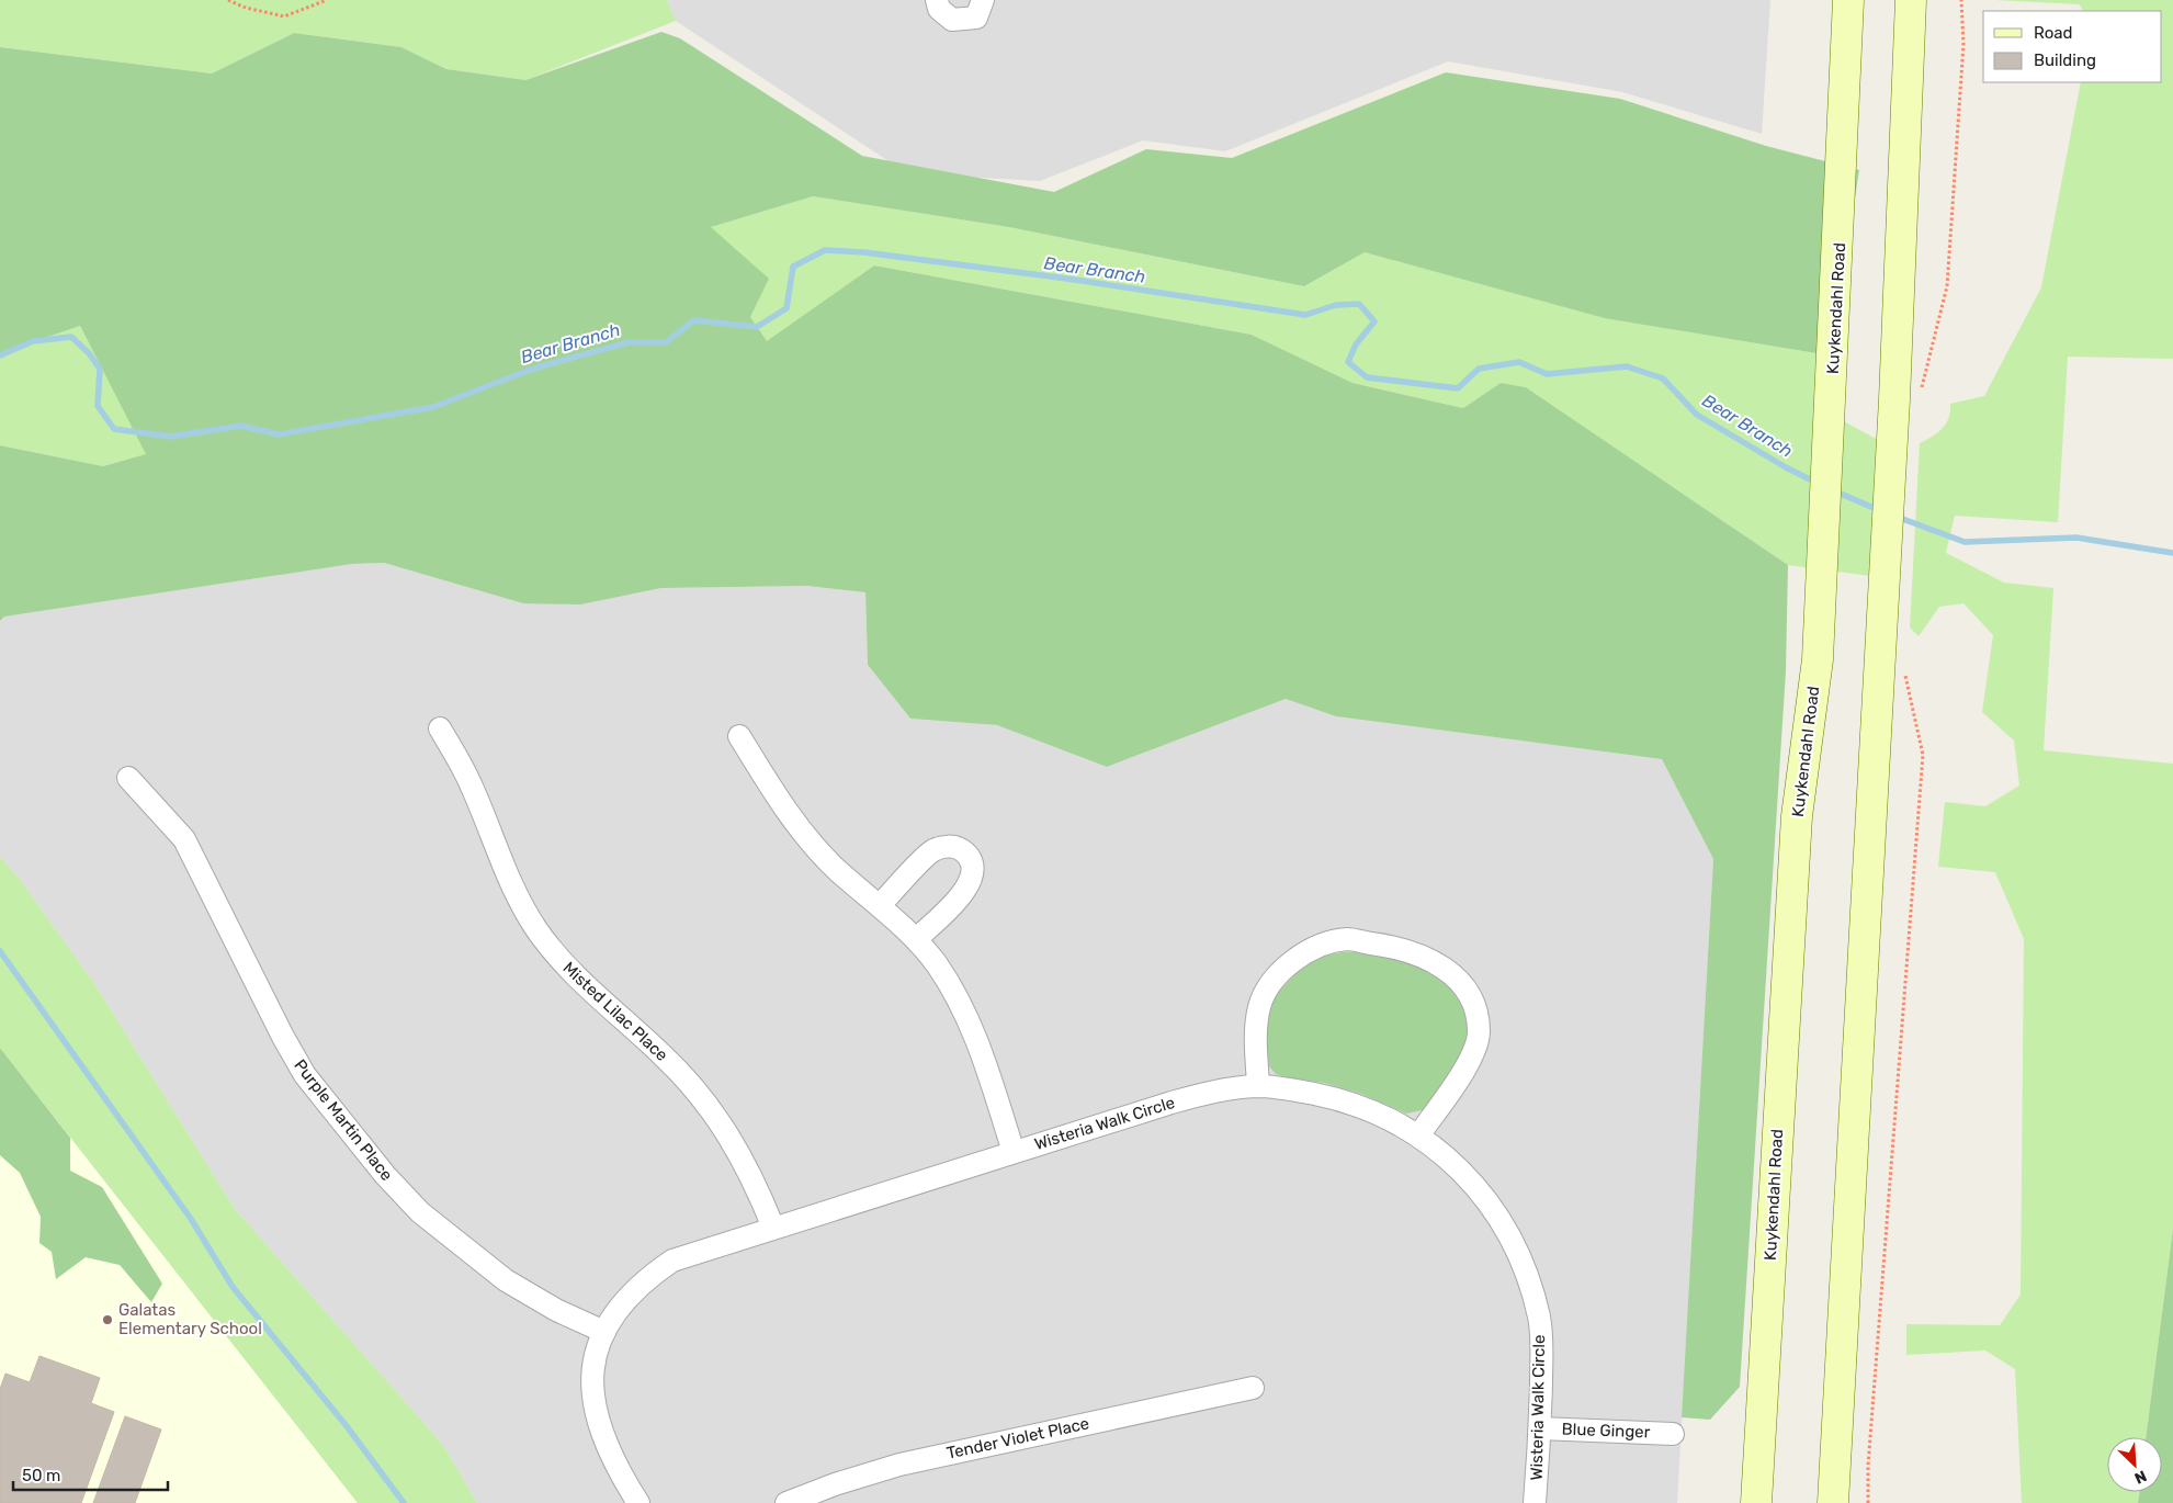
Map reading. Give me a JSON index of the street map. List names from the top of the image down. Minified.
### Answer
{"streets":{"main road":["Kuykendahl Road"],"street":["Misted Lilac Place","Purple Martin Place","Wisteria Walk Circle","Blue Ginger","Tender Violet Place"]},"crossings":[["Misted Lilac Place","Wisteria Walk Circle"],["Purple Martin Place","Wisteria Walk Circle"],["Wisteria Walk Circle","Blue Ginger"]],"water":["Bear Branch"],"places":["Galatas Elementary School"],"legend":["Road","Building"],"scale_bar":"50 m","north":"bottom right"}
